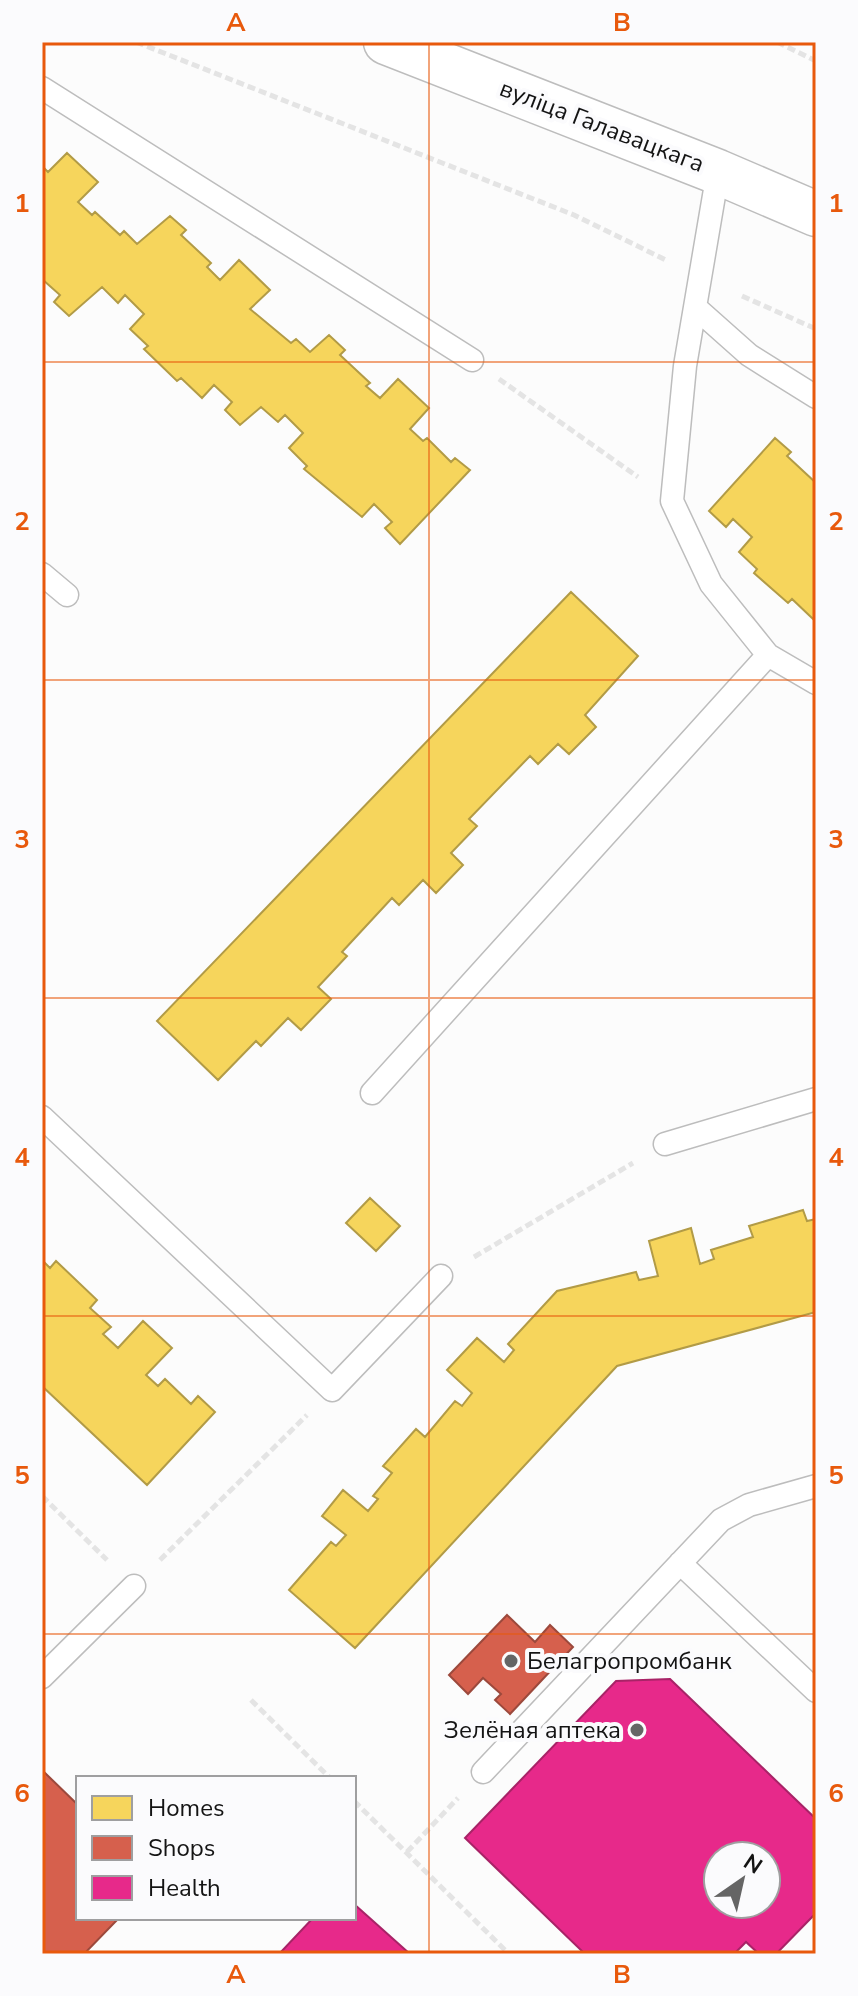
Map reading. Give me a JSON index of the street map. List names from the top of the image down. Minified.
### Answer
{"streets":{"street":["вуліца Галавацкага"]},"places":["Белагропромбанк","Зелёная аптека"],"legend":["Homes","Shops","Health"],"north":"top right","grid":{"columns":["A","B"],"rows":["1","2","3","4","5","6"]}}
